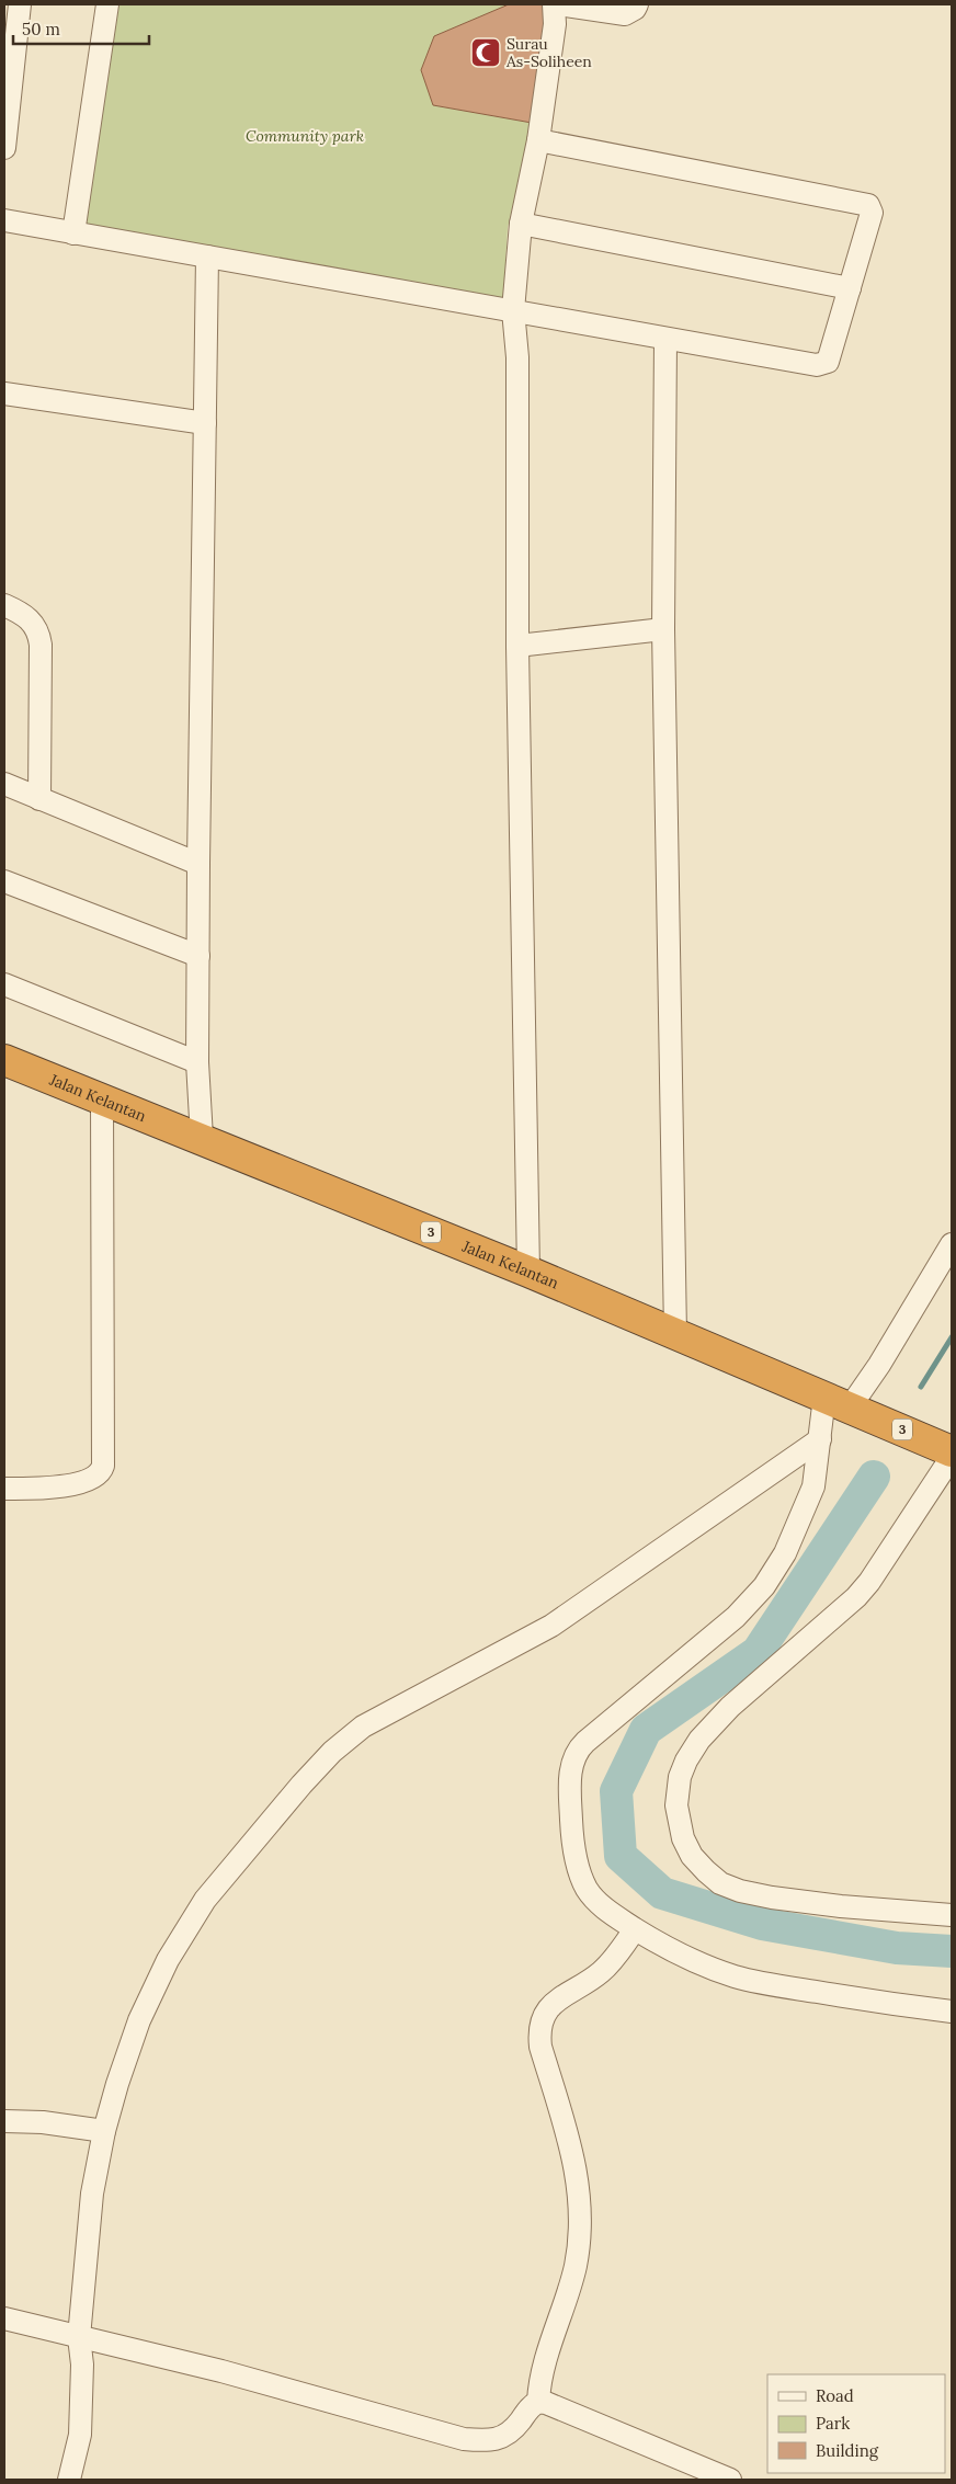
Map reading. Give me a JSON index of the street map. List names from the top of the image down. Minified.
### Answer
{"streets":{"highway":["Jalan Kelantan","3"]},"parks":["Community park"],"places":{"mosque":["Surau As-Soliheen"]},"legend":["Road","Park","Building"],"scale_bar":"50 m"}
